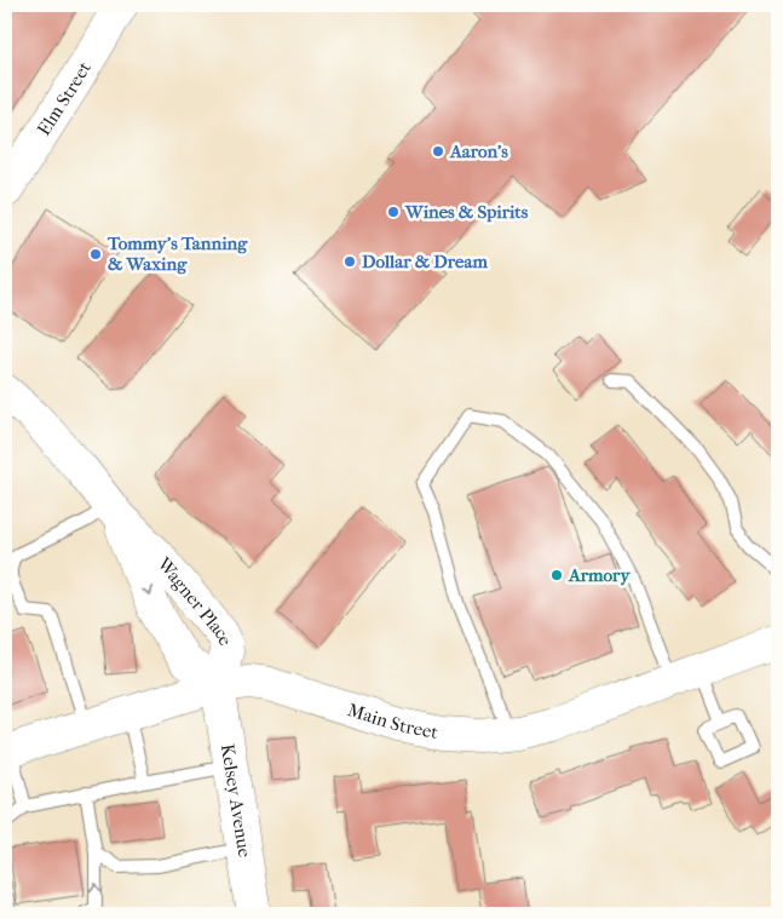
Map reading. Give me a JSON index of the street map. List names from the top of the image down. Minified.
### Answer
{"streets":{"main road":["Elm Street","Wagner Place","Main Street","Kelsey Avenue"]},"crossings":[["Wagner Place","Main Street"],["Wagner Place","Kelsey Avenue"],["Main Street","Kelsey Avenue"]],"places":["Aaron’s","Wines & Spirits","Tommy’s Tanning & Waxing","Dollar & Dream","Armory"]}
